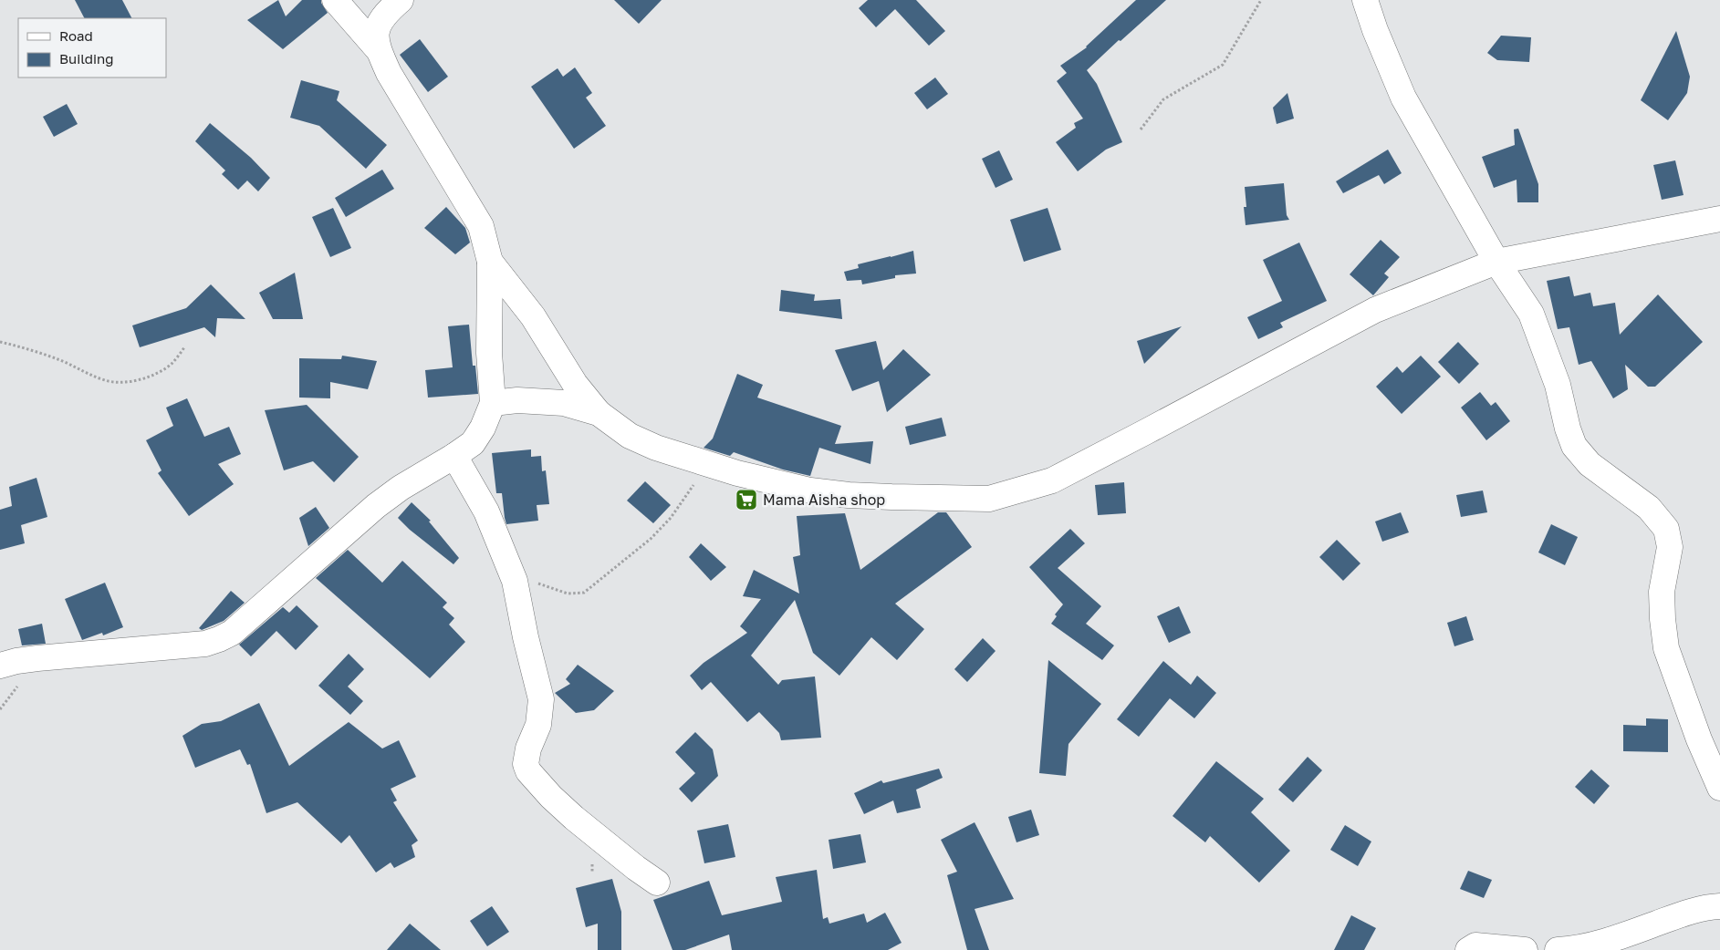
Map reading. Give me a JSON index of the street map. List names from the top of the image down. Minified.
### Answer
{"places":{"supermarket":["Mama Aisha shop"]},"legend":["Road","Building"]}
